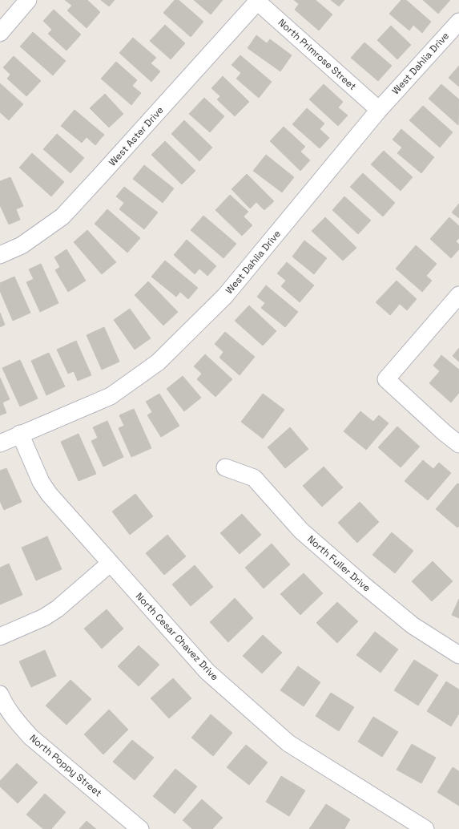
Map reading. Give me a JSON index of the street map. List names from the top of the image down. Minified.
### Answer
{"streets":{"street":["North Primrose Street","West Dahlia Drive","West Aster Drive","North Fuller Drive","North Cesar Chavez Drive","North Poppy Street"]},"crossings":[["North Primrose Street","West Dahlia Drive"],["North Primrose Street","West Aster Drive"],["West Dahlia Drive","North Cesar Chavez Drive"]]}
